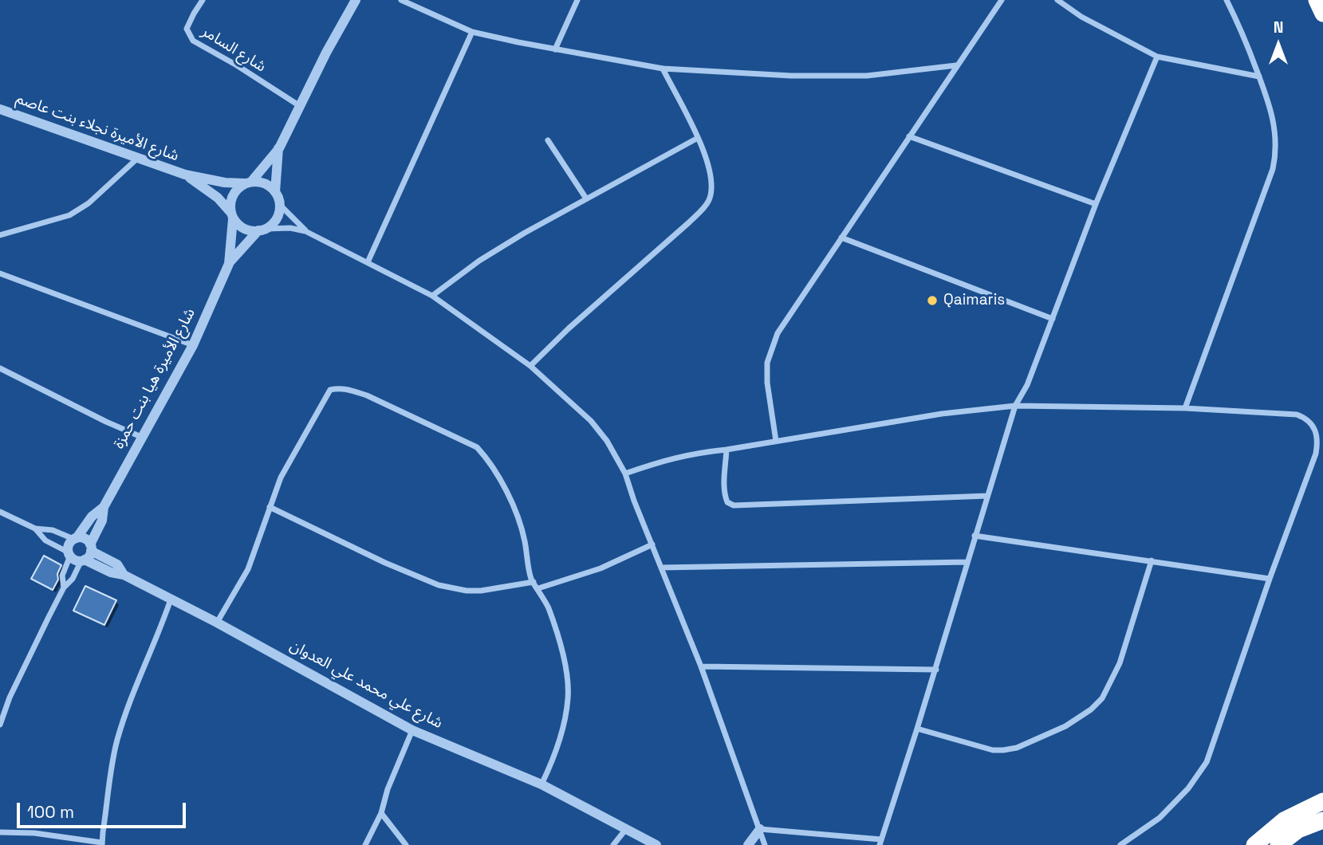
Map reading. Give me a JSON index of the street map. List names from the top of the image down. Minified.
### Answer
{"streets":{"street":["شارع السامر","شارع الأميرة نجلاء بنت عاصم","شارع الأميرة هيا بنت حمزة","شارع علي محمد علي العدوان"]},"crossings":[["شارع الأميرة نجلاء بنت عاصم","شارع الأميرة هيا بنت حمزة"],["شارع الأميرة هيا بنت حمزة","شارع علي محمد علي العدوان"]],"places":["Qaimaris"],"scale_bar":"100 m","north":"top"}
